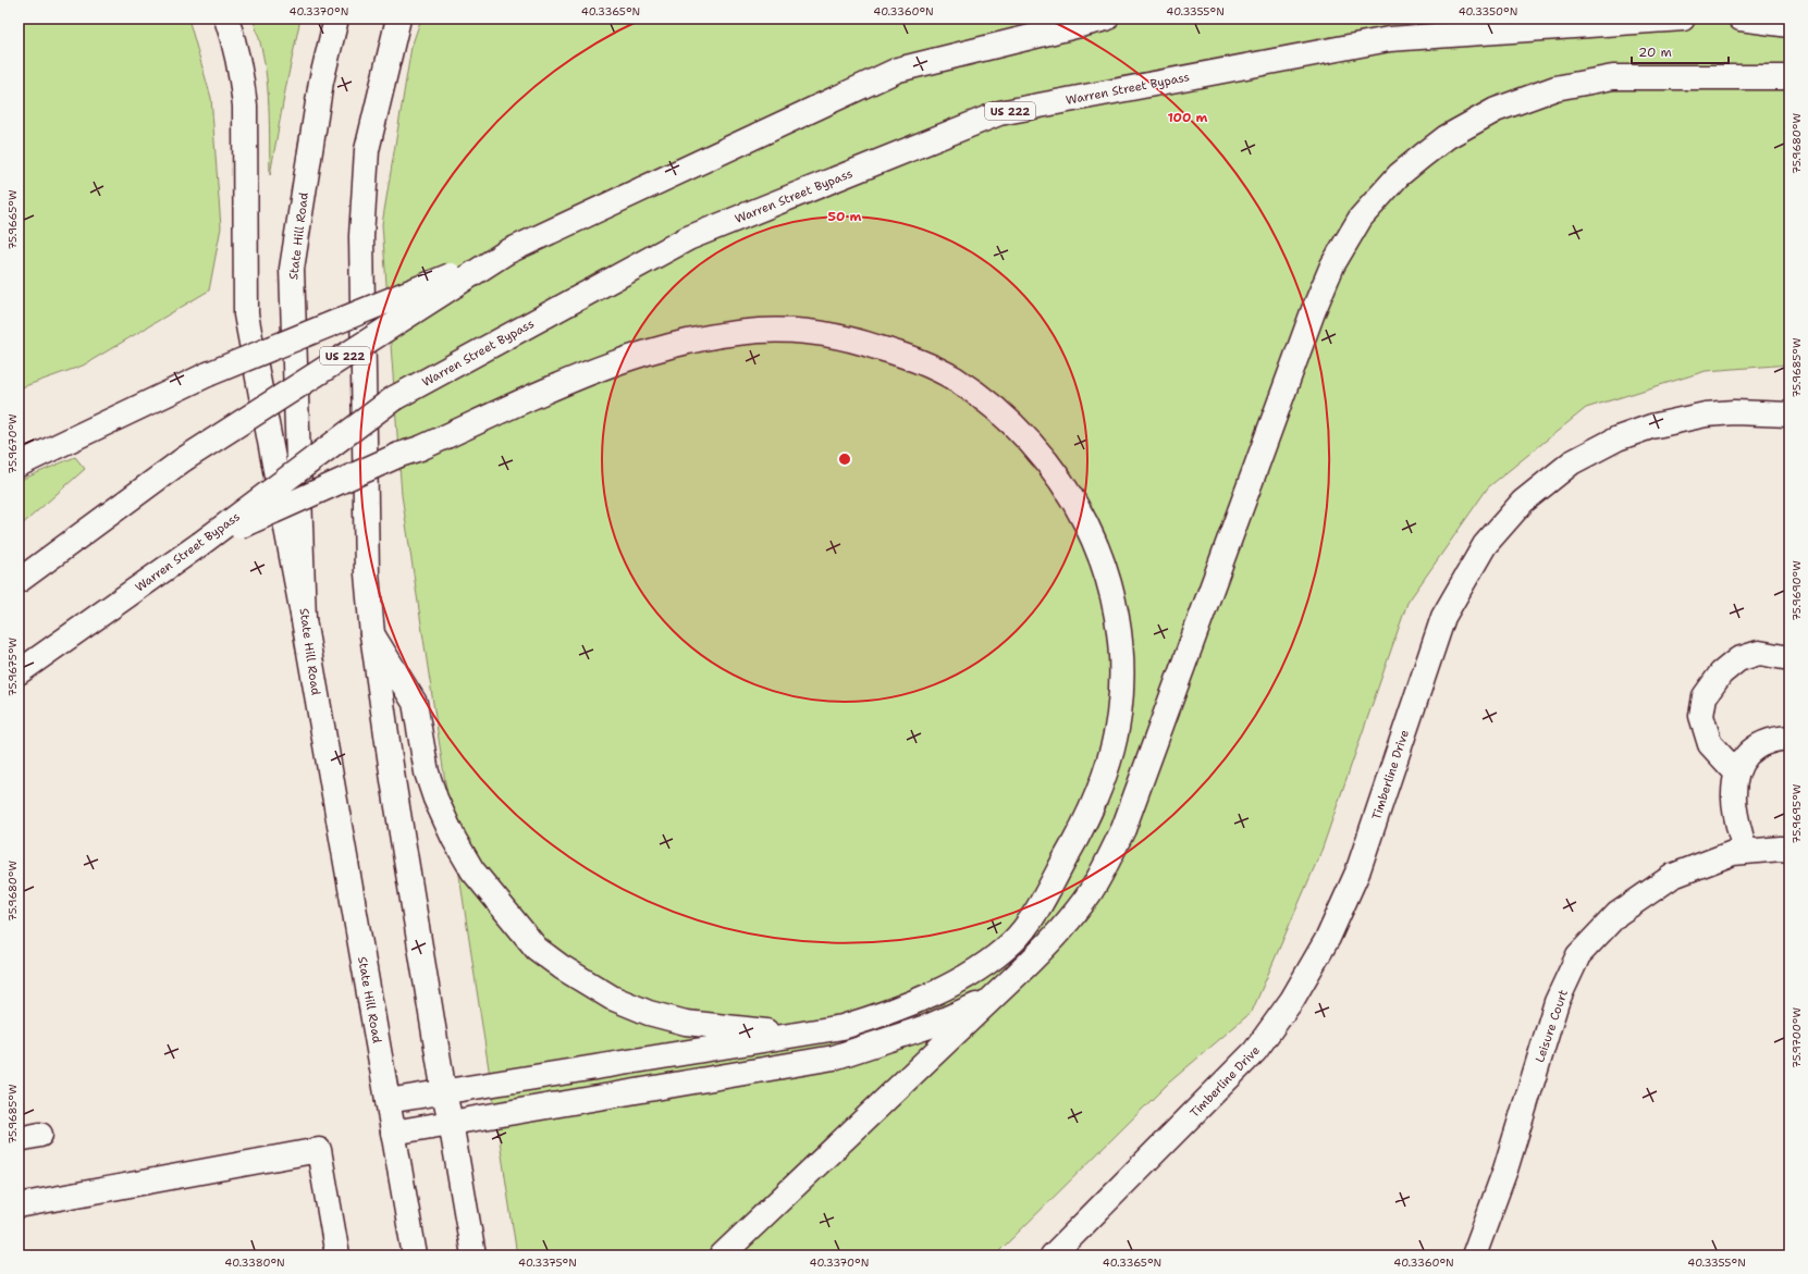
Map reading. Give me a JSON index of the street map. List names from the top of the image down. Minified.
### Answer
{"streets":{"main road":["Warren Street Bypass","US 222","State Hill Road","Timberline Drive","Leisure Court"]},"scale_bar":"20 m","coordinates":["40.3370°N","40.3365°N","40.3360°N","40.3355°N","40.3350°N","75.9680°W","75.9665°W","75.9685°W","75.9670°W","75.9690°W","75.9675°W","75.9695°W","75.9700°W","40.3380°N","40.3375°N"],"rings":["100 m","50 m"]}
